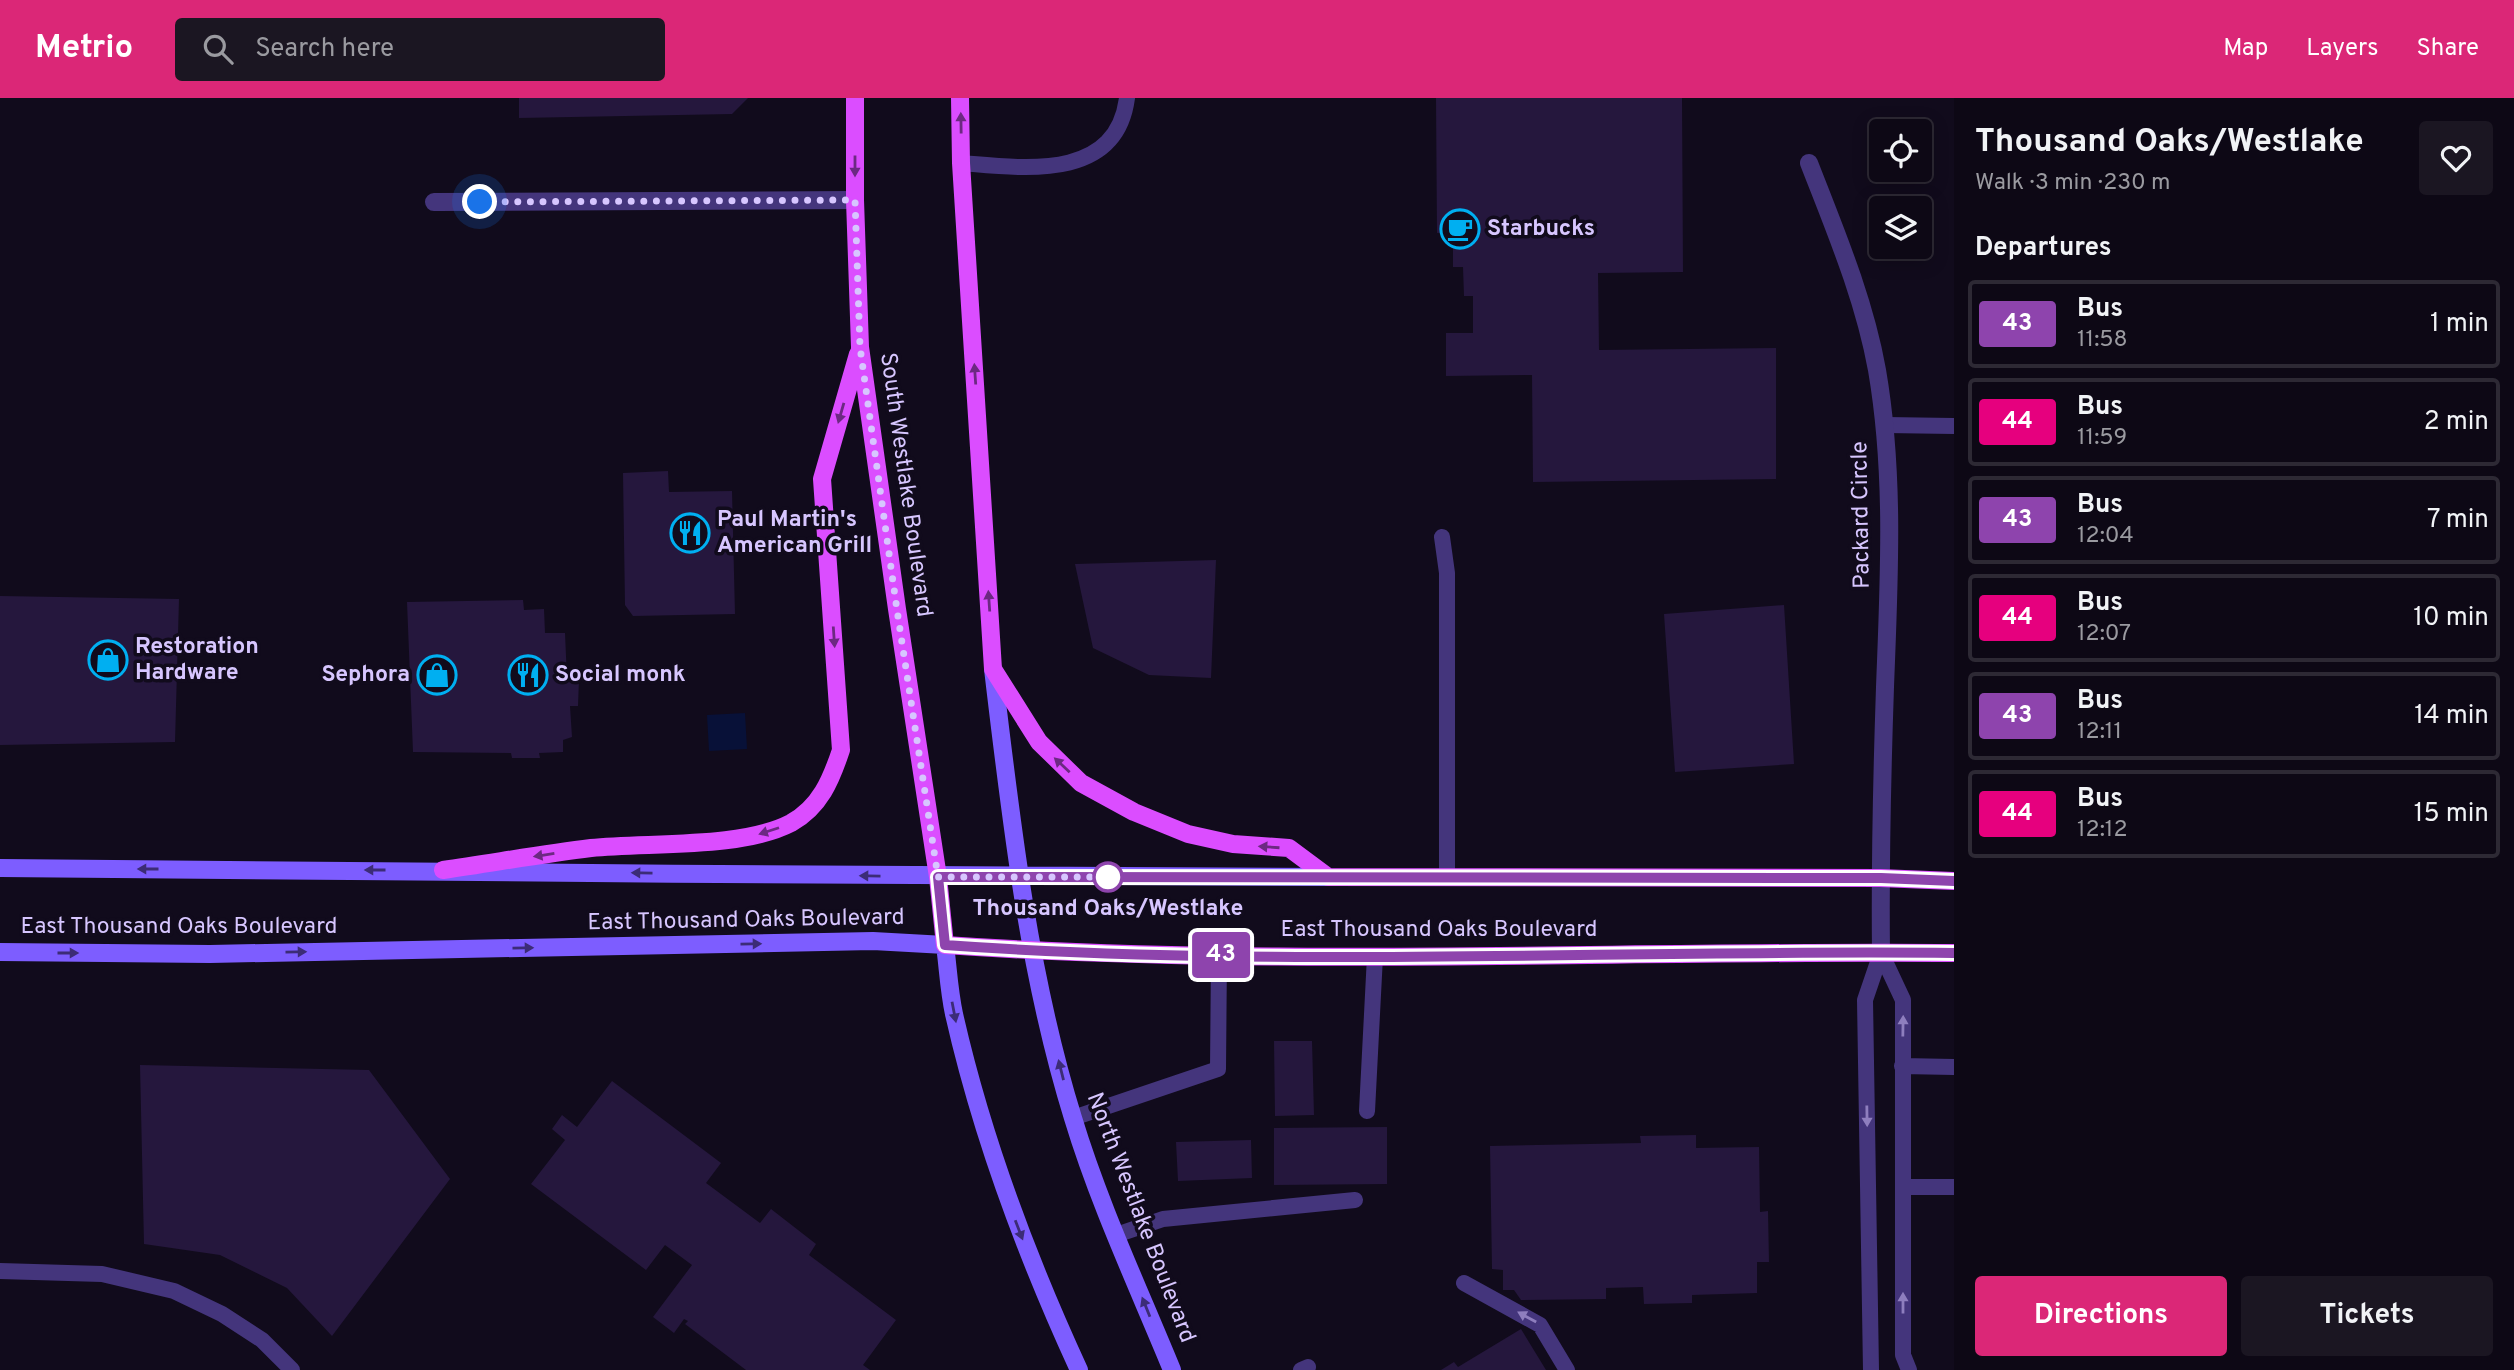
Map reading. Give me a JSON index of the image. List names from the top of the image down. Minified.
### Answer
{"streets":{"main road":["South Westlake Boulevard","East Thousand Oaks Boulevard","North Westlake Boulevard"],"street":["Packard Circle"]},"crossings":[["South Westlake Boulevard","East Thousand Oaks Boulevard"],["Packard Circle","East Thousand Oaks Boulevard"],["East Thousand Oaks Boulevard","North Westlake Boulevard"]],"places":{"cafe":["Starbucks"],"restaurant":["Paul Martin's American Grill","Social monk"],"shop":["Restoration Hardware","Sephora"],"other":["Thousand Oaks/Westlake"]},"lines":["bus line 43"],"page":{"header":"Metrio","search":"Search here","nav":["Map","Layers","Share"],"on_map":"43","heading":[["Thousand Oaks/Westlake","Walk · 3 min · 230 m"],"Departures"],"list":[{"mark":"43","name":"Bus","note":"11:58","value":"1 min"},{"mark":"44","name":"Bus","note":"11:59","value":"2 min"},{"mark":"43","name":"Bus","note":"12:04","value":"7 min"},{"mark":"44","name":"Bus","note":"12:07","value":"10 min"},{"mark":"43","name":"Bus","note":"12:11","value":"14 min"},{"mark":"44","name":"Bus","note":"12:12","value":"15 min"}],"buttons":["Directions","Tickets"]}}
